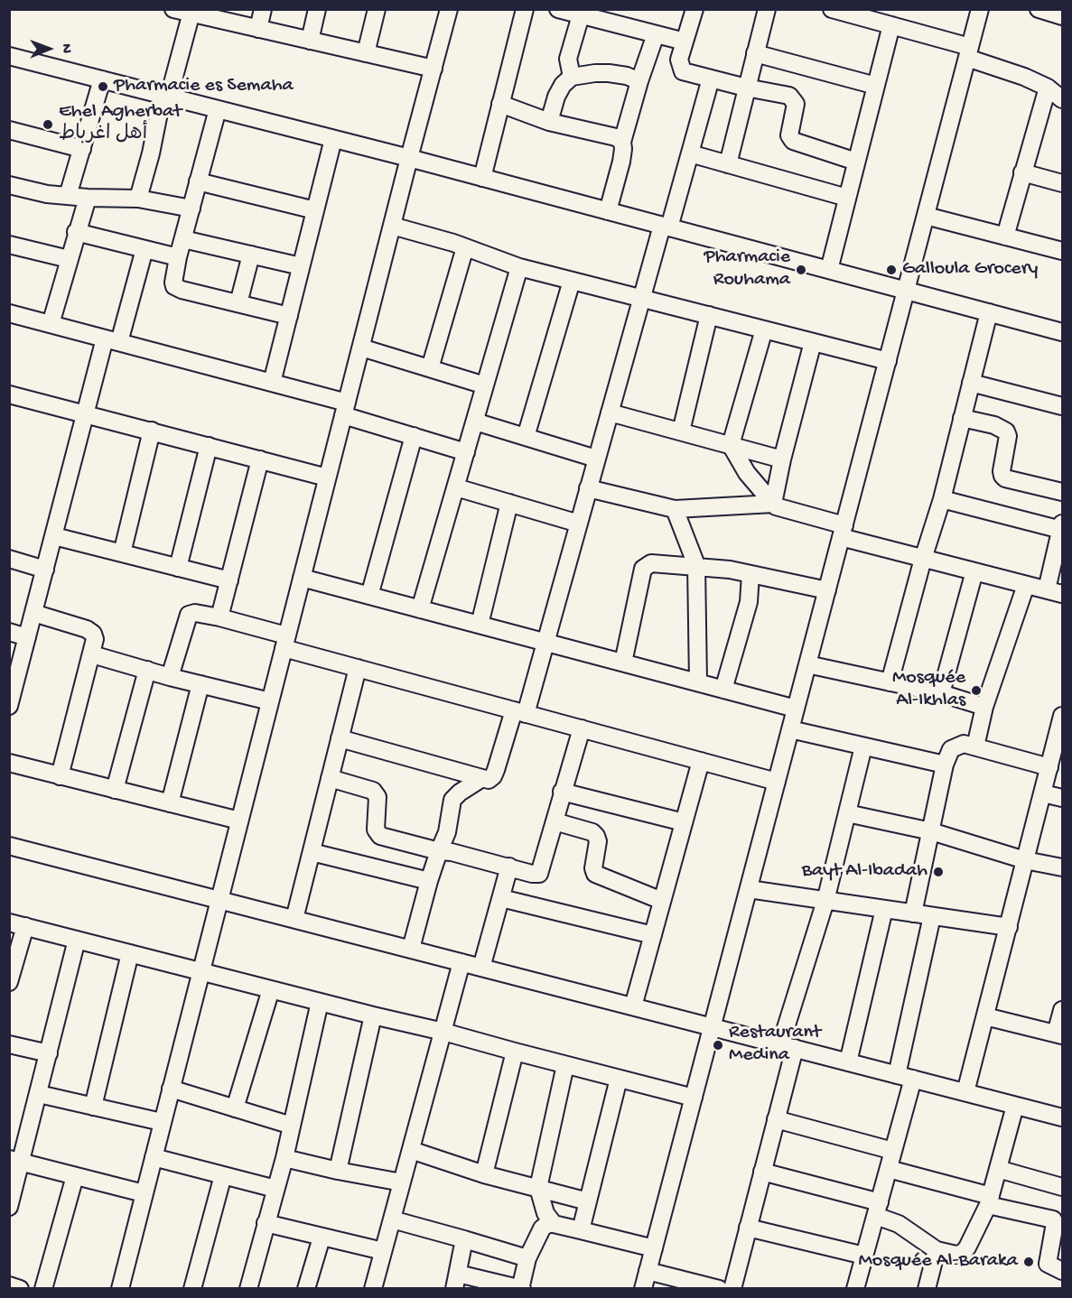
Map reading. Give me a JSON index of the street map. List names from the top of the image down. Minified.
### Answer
{"places":["Pharmacie es Semaha","Ehel Agherbat أهل اغرباط","Pharmacie Rouhama","Galloula Grocery","Mosquée Al-Ikhlas","Bayt Al-Ibadah","Restaurant Medina","Mosquée Al-Baraka"],"north":"right"}
